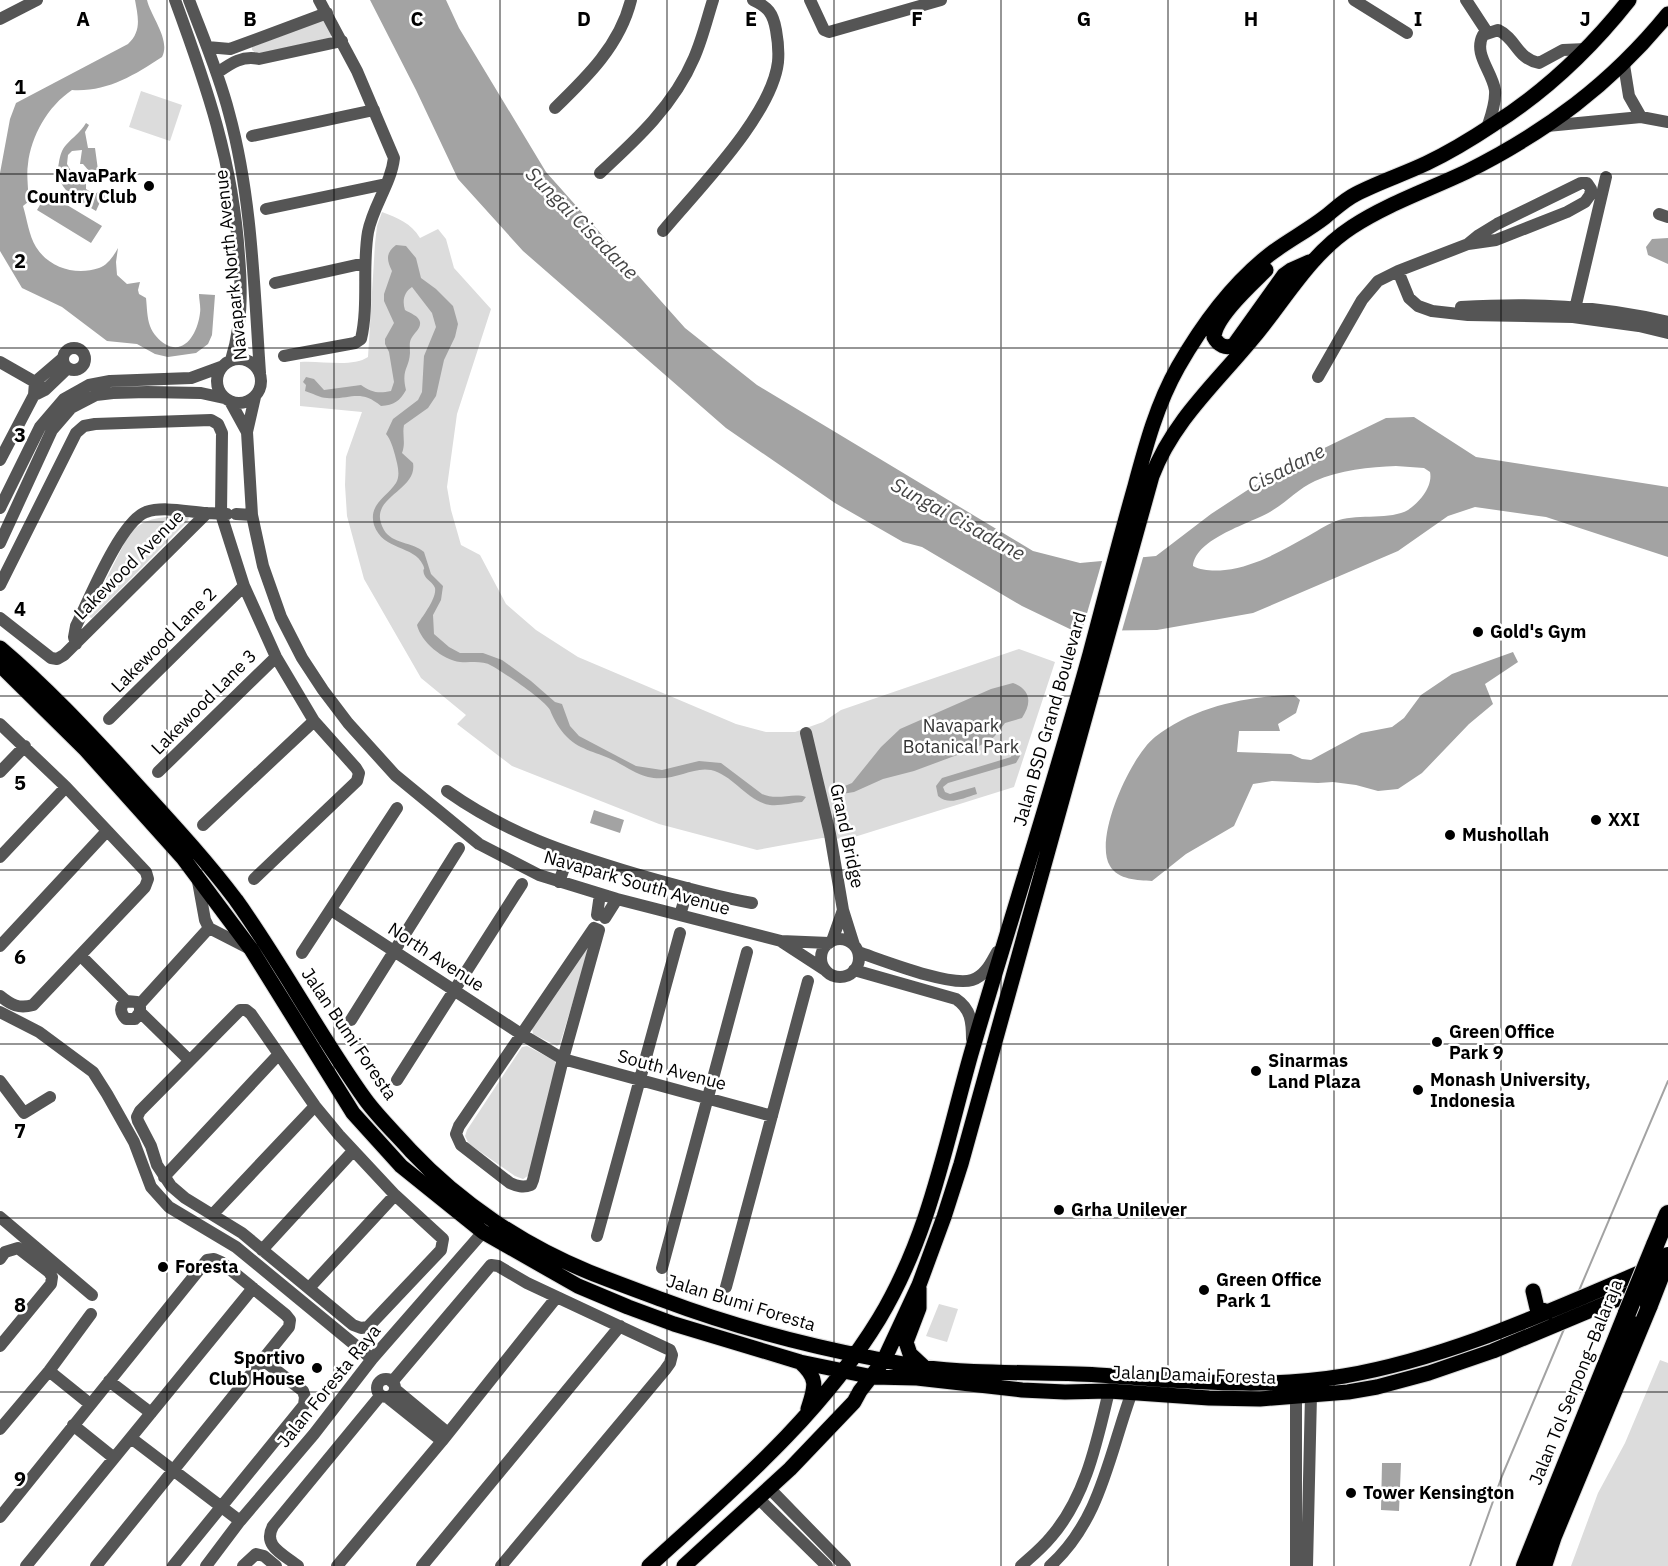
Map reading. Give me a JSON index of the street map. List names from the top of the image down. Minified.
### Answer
{"streets":{"highway":["Jalan Tol Serpong–Balaraja"],"main road":["Jalan BSD Grand Boulevard","Jalan Bumi Foresta","Jalan Damai Foresta"],"street":["Navapark North Avenue","Lakewood Avenue","Lakewood Lane 2","Lakewood Lane 3","Grand Bridge","Navapark South Avenue","North Avenue","South Avenue","Jalan Foresta Raya"]},"crossings":[["Navapark North Avenue","Navapark South Avenue"],["Lakewood Avenue","Navapark South Avenue"],["Jalan BSD Grand Boulevard","Jalan Bumi Foresta"],["Jalan BSD Grand Boulevard","Jalan Damai Foresta"],["Grand Bridge","Navapark South Avenue"],["North Avenue","South Avenue"],["Jalan Bumi Foresta","Jalan Damai Foresta"],["Jalan Bumi Foresta","Jalan Foresta Raya"]],"water":["Sungai Cisadane","Cisadane"],"parks":["Navapark Botanical Park"],"places":["NavaPark Country Club","Gold's Gym","XXI","Mushollah","Green Office Park 9","Sinarmas Land Plaza","Monash University, Indonesia","Grha Unilever","Foresta","Green Office Park 1","Sportivo Club House","Tower Kensington"],"grid":{"columns":["A","B","C","D","E","F","G","H","I","J"],"rows":["1","2","3","4","5","6","7","8","9"]}}
